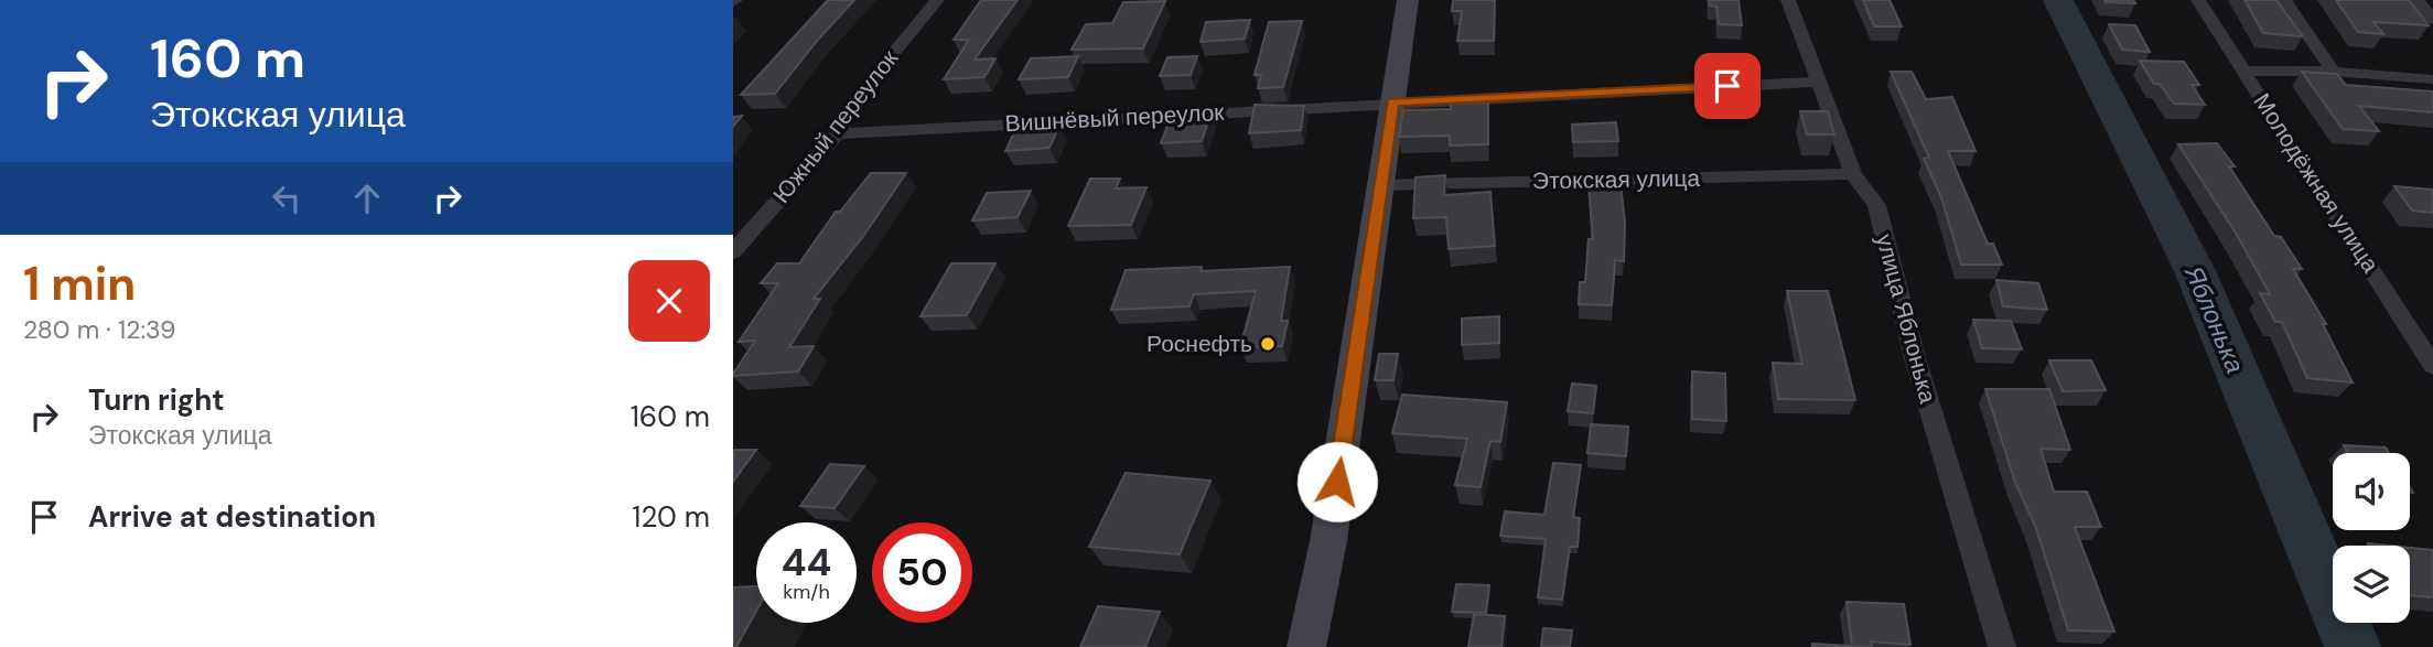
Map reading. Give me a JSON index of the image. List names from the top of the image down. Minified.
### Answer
{"streets":{"street":["Вишнёвый переулок","Южный переулок","Этокская улица","Молодёжная улица","улица Яблонька"]},"crossings":[["Вишнёвый переулок","Южный переулок"],["Этокская улица","улица Яблонька"]],"water":["Яблонька"],"places":["Роснефть"],"page":{"turn":["160 m","Этокская улица"],"heading":["1 min","280 m · 12:39"],"list":[{"name":"Turn right","note":"Этокская улица","value":"160 m"},{"name":"Arrive at destination","value":"120 m"}],"speed":"44 km/h","limit":"50"}}
